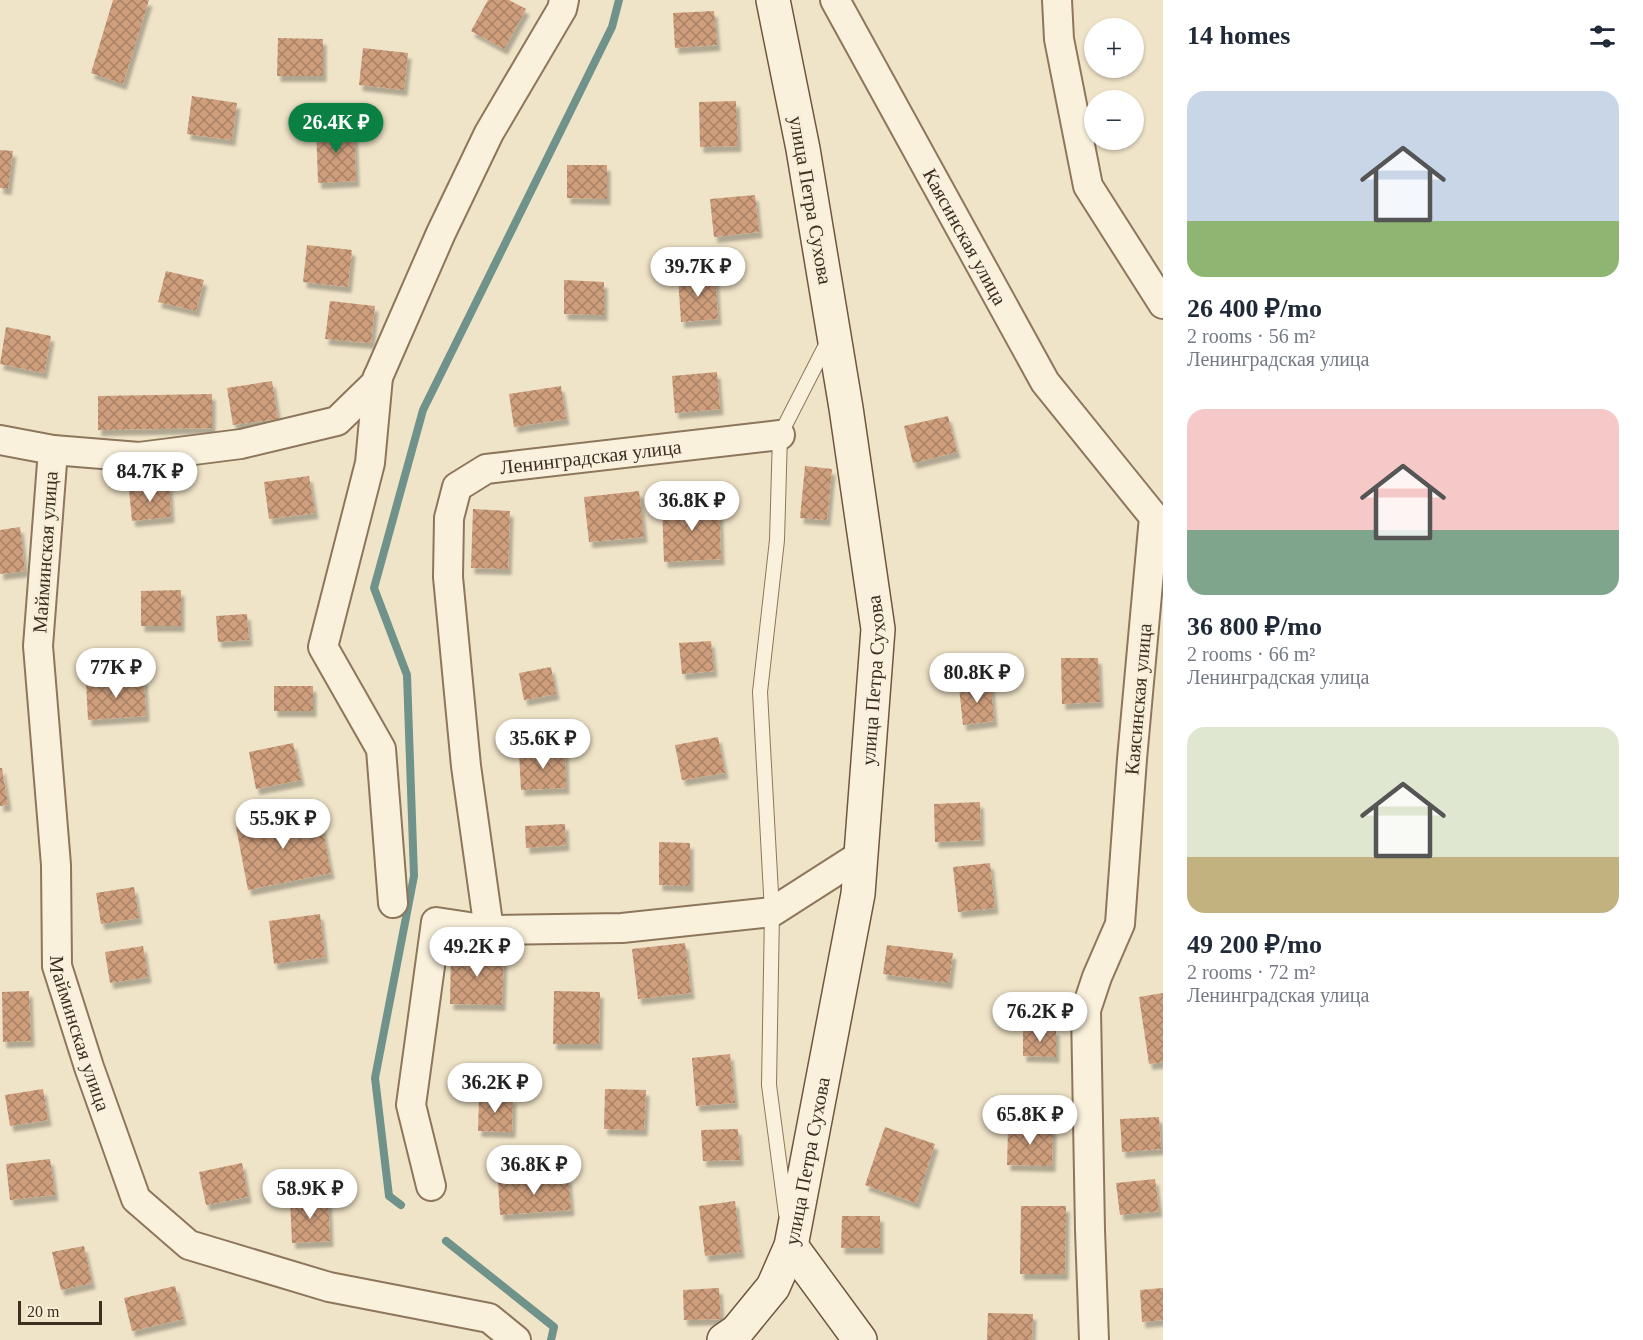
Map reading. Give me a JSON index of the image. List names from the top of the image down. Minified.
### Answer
{"streets":{"street":["улица Петра Сухова","Каясинская улица","Ленинградская улица","Майминская улица"]},"scale_bar":"20 m","page":{"heading":"14 homes","map_buttons":["+","−"],"list":[{"name":"26 400 ₽/mo","note":"2 rooms · 56 m² · Ленинградская улица"},{"name":"36 800 ₽/mo","note":"2 rooms · 66 m² · Ленинградская улица"},{"name":"49 200 ₽/mo","note":"2 rooms · 72 m² · Ленинградская улица"}],"price":["26.4K ₽","39.7K ₽","84.7K ₽","36.8K ₽","77K ₽","80.8K ₽","35.6K ₽","55.9K ₽","49.2K ₽","76.2K ₽","36.2K ₽","65.8K ₽","36.8K ₽","58.9K ₽"],"scale":"20 m"}}
